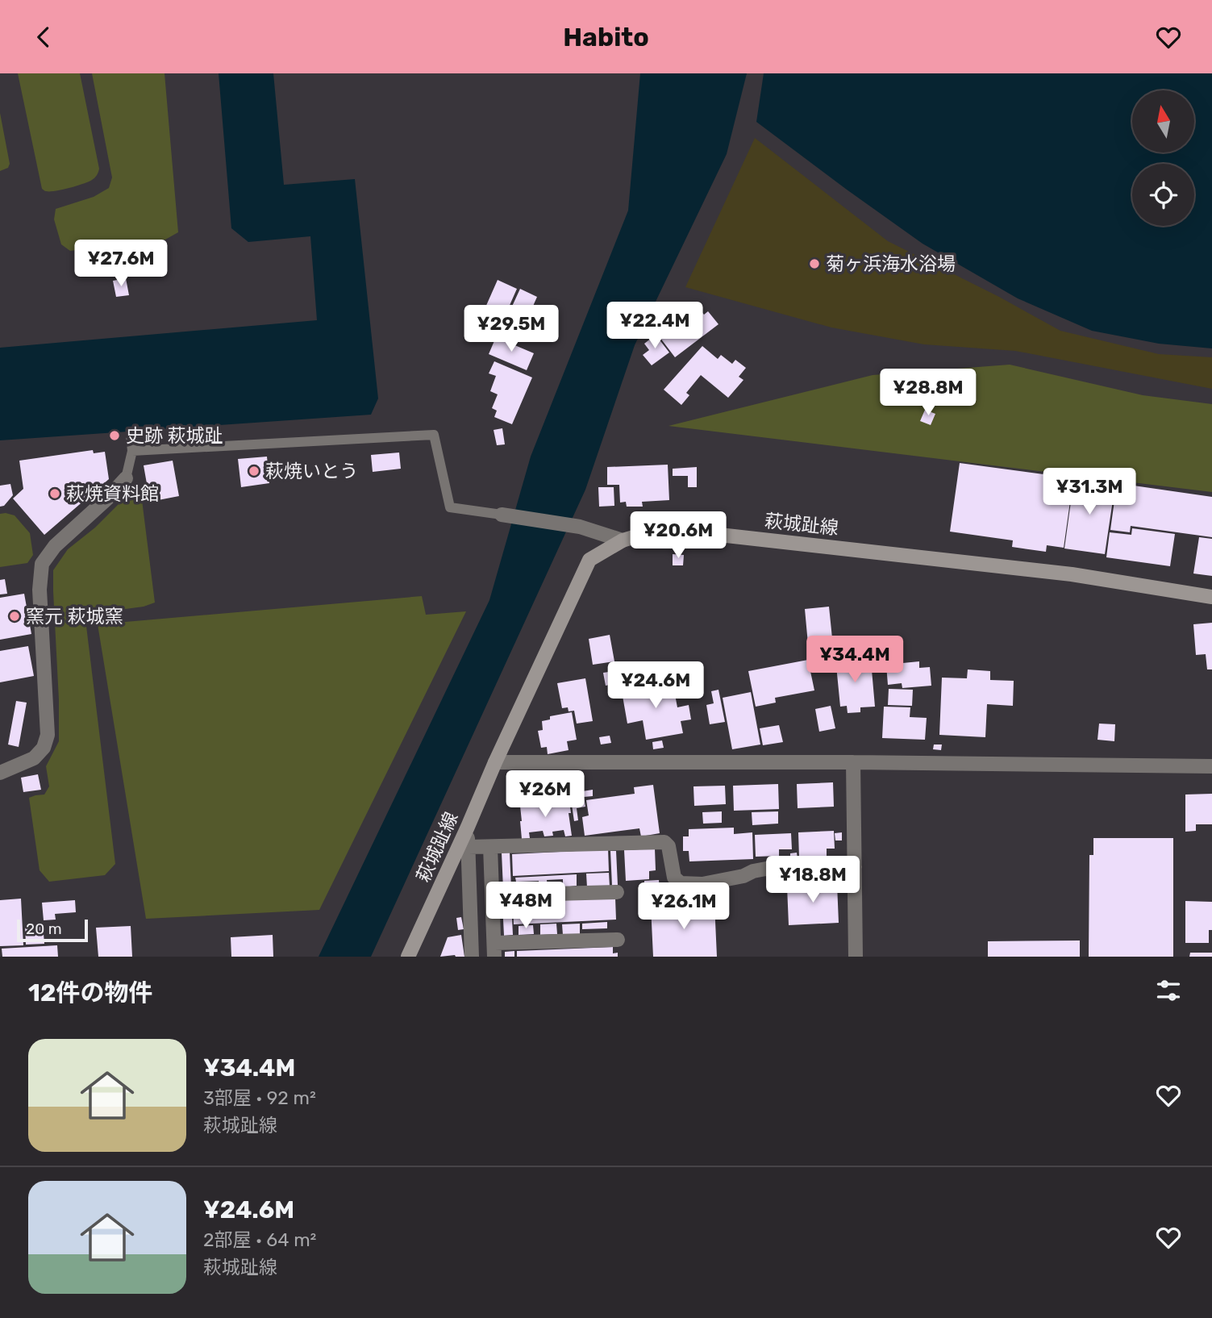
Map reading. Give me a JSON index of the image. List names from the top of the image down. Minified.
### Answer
{"streets":{"main road":["萩城趾線"]},"places":["菊ヶ浜海水浴場","史跡 萩城趾","萩焼いとう","萩焼資料館","窯元 萩城窯"],"scale_bar":"20 m","north":"top","page":{"header":"Habito","price":["¥27.6M","¥22.4M","¥29.5M","¥28.8M","¥31.3M","¥20.6M","¥34.4M","¥24.6M","¥26M","¥18.8M","¥48M","¥26.1M"],"scale":"20 m","heading":"12件の物件","list":[{"name":"¥34.4M","note":"3部屋 · 92 m² · 萩城趾線"},{"name":"¥24.6M","note":"2部屋 · 64 m² · 萩城趾線"}]}}
